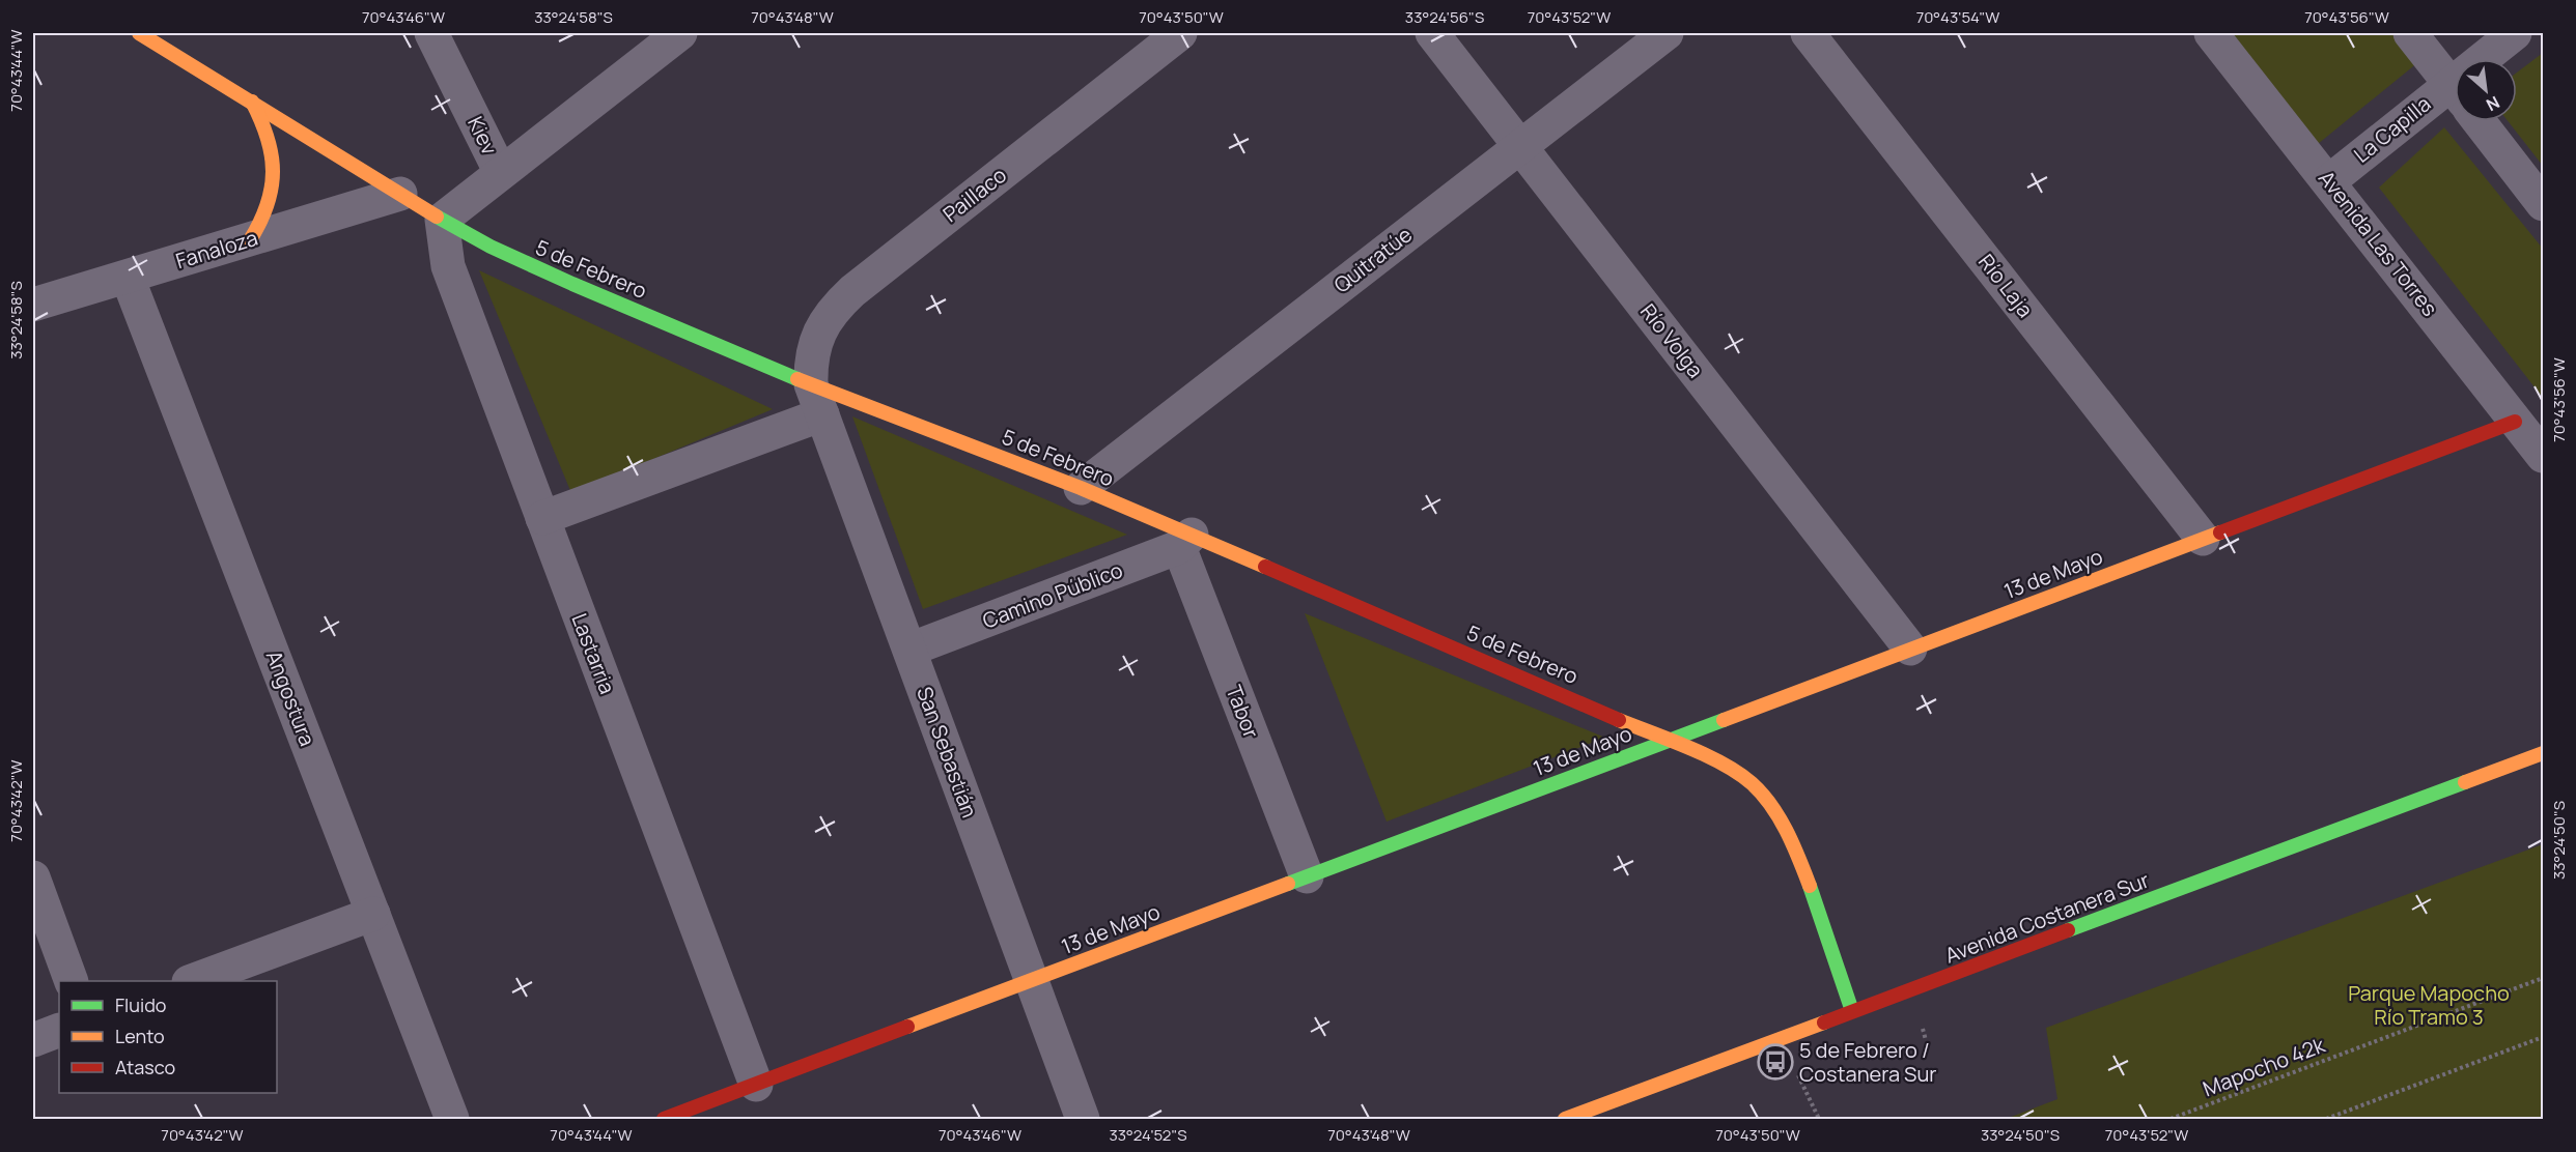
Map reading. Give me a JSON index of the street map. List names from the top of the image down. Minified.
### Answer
{"streets":{"street":["La Capilla","Kiev","Paillaco","Avenida Las Torres","Fanaloza","Quitratúe","5 de Febrero","Río Laja","Río Volga","13 de Mayo","Camino Público","Lastarria","Angostura","Tabor","San Sebastián","Avenida Costanera Sur"],"path":["Mapocho 42k"]},"crossings":[["La Capilla","Avenida Las Torres"],["Paillaco","5 de Febrero"],["Paillaco","San Sebastián"],["Avenida Las Torres","13 de Mayo"],["Fanaloza","5 de Febrero"],["Fanaloza","Angostura"],["Quitratúe","5 de Febrero"],["Quitratúe","Río Volga"],["5 de Febrero","13 de Mayo"],["5 de Febrero","Camino Público"],["5 de Febrero","Lastarria"],["5 de Febrero","Tabor"],["5 de Febrero","San Sebastián"],["5 de Febrero","Avenida Costanera Sur"],["Río Laja","13 de Mayo"],["Río Volga","13 de Mayo"],["13 de Mayo","Lastarria"],["13 de Mayo","Tabor"],["13 de Mayo","San Sebastián"],["Camino Público","Tabor"],["Camino Público","San Sebastián"]],"parks":["Parque Mapocho Río Tramo 3"],"places":{"bus stop":["5 de Febrero / Costanera Sur"]},"legend":["Fluido","Lento","Atasco"],"north":"bottom right","coordinates":["70°43'46\"W","33°24'58\"S","70°43'48\"W","70°43'50\"W","33°24'56\"S","70°43'52\"W","70°43'54\"W","70°43'56\"W","70°43'44\"W","70°43'42\"W","33°24'50\"S","33°24'52\"S"]}
